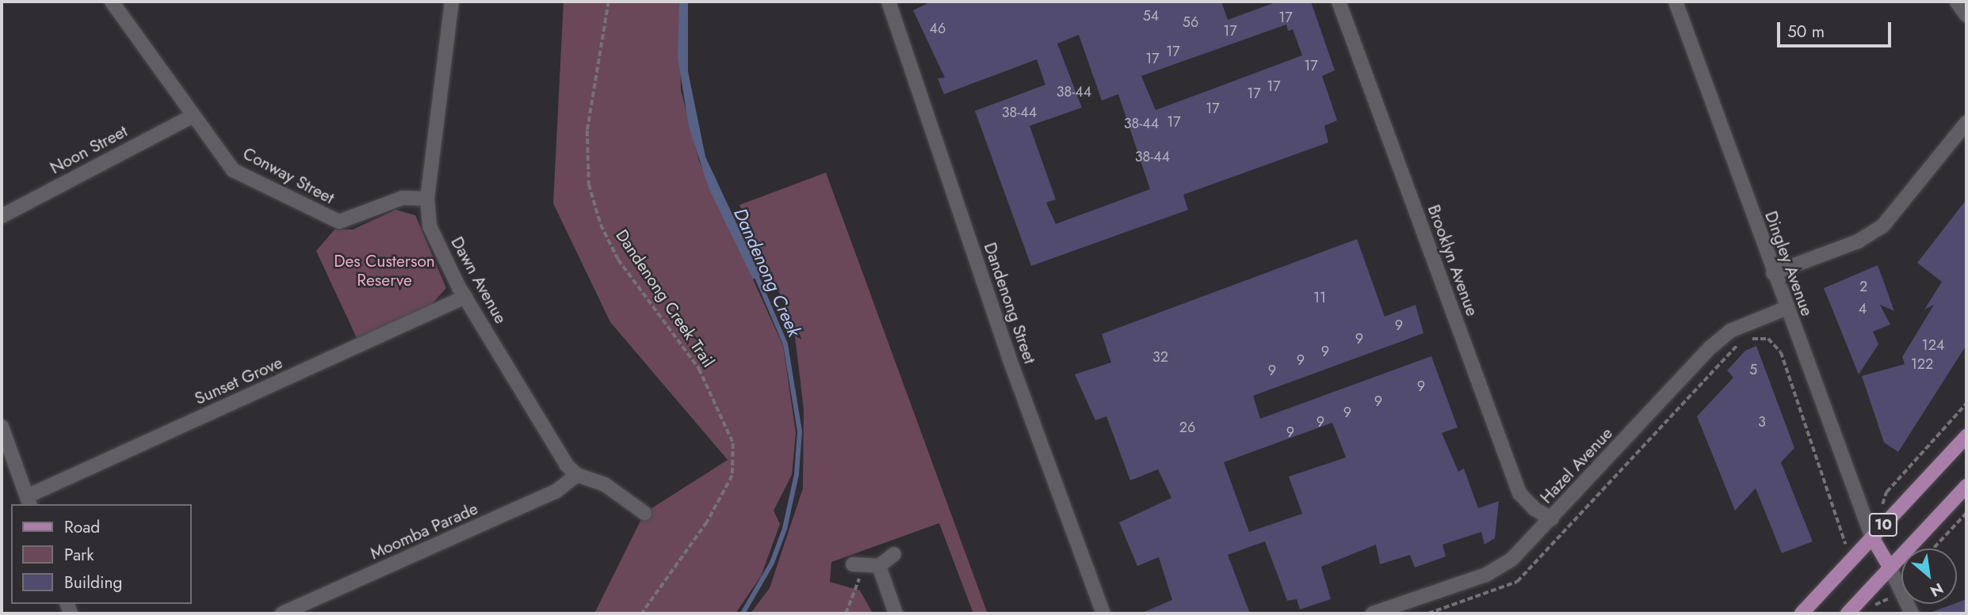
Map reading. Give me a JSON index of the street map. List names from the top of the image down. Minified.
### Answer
{"streets":{"main road":["10"],"street":["Noon Street","Conway Street","Brooklyn Avenue","Dingley Avenue","Dawn Avenue","Dandenong Street","Sunset Grove","Hazel Avenue","Moomba Parade"],"path":["Dandenong Creek Trail"]},"crossings":[["Noon Street","Conway Street"],["Conway Street","Dawn Avenue"],["Brooklyn Avenue","Hazel Avenue"],["Dingley Avenue","Hazel Avenue"],["Dingley Avenue","10"],["Dawn Avenue","Sunset Grove"],["Dawn Avenue","Moomba Parade"]],"water":["Dandenong Creek"],"parks":["Des Custerson Reserve"],"house_numbers":["54","17","56","46","17","17","17","17","17","38-44","17","17","38-44","17","38-44","38-44","2","11","4","9","9","124","9","32","9","122","5","9","9","9","9","9","3","26","9"],"legend":["Road","Park","Building"],"scale_bar":"50 m","north":"bottom right"}
